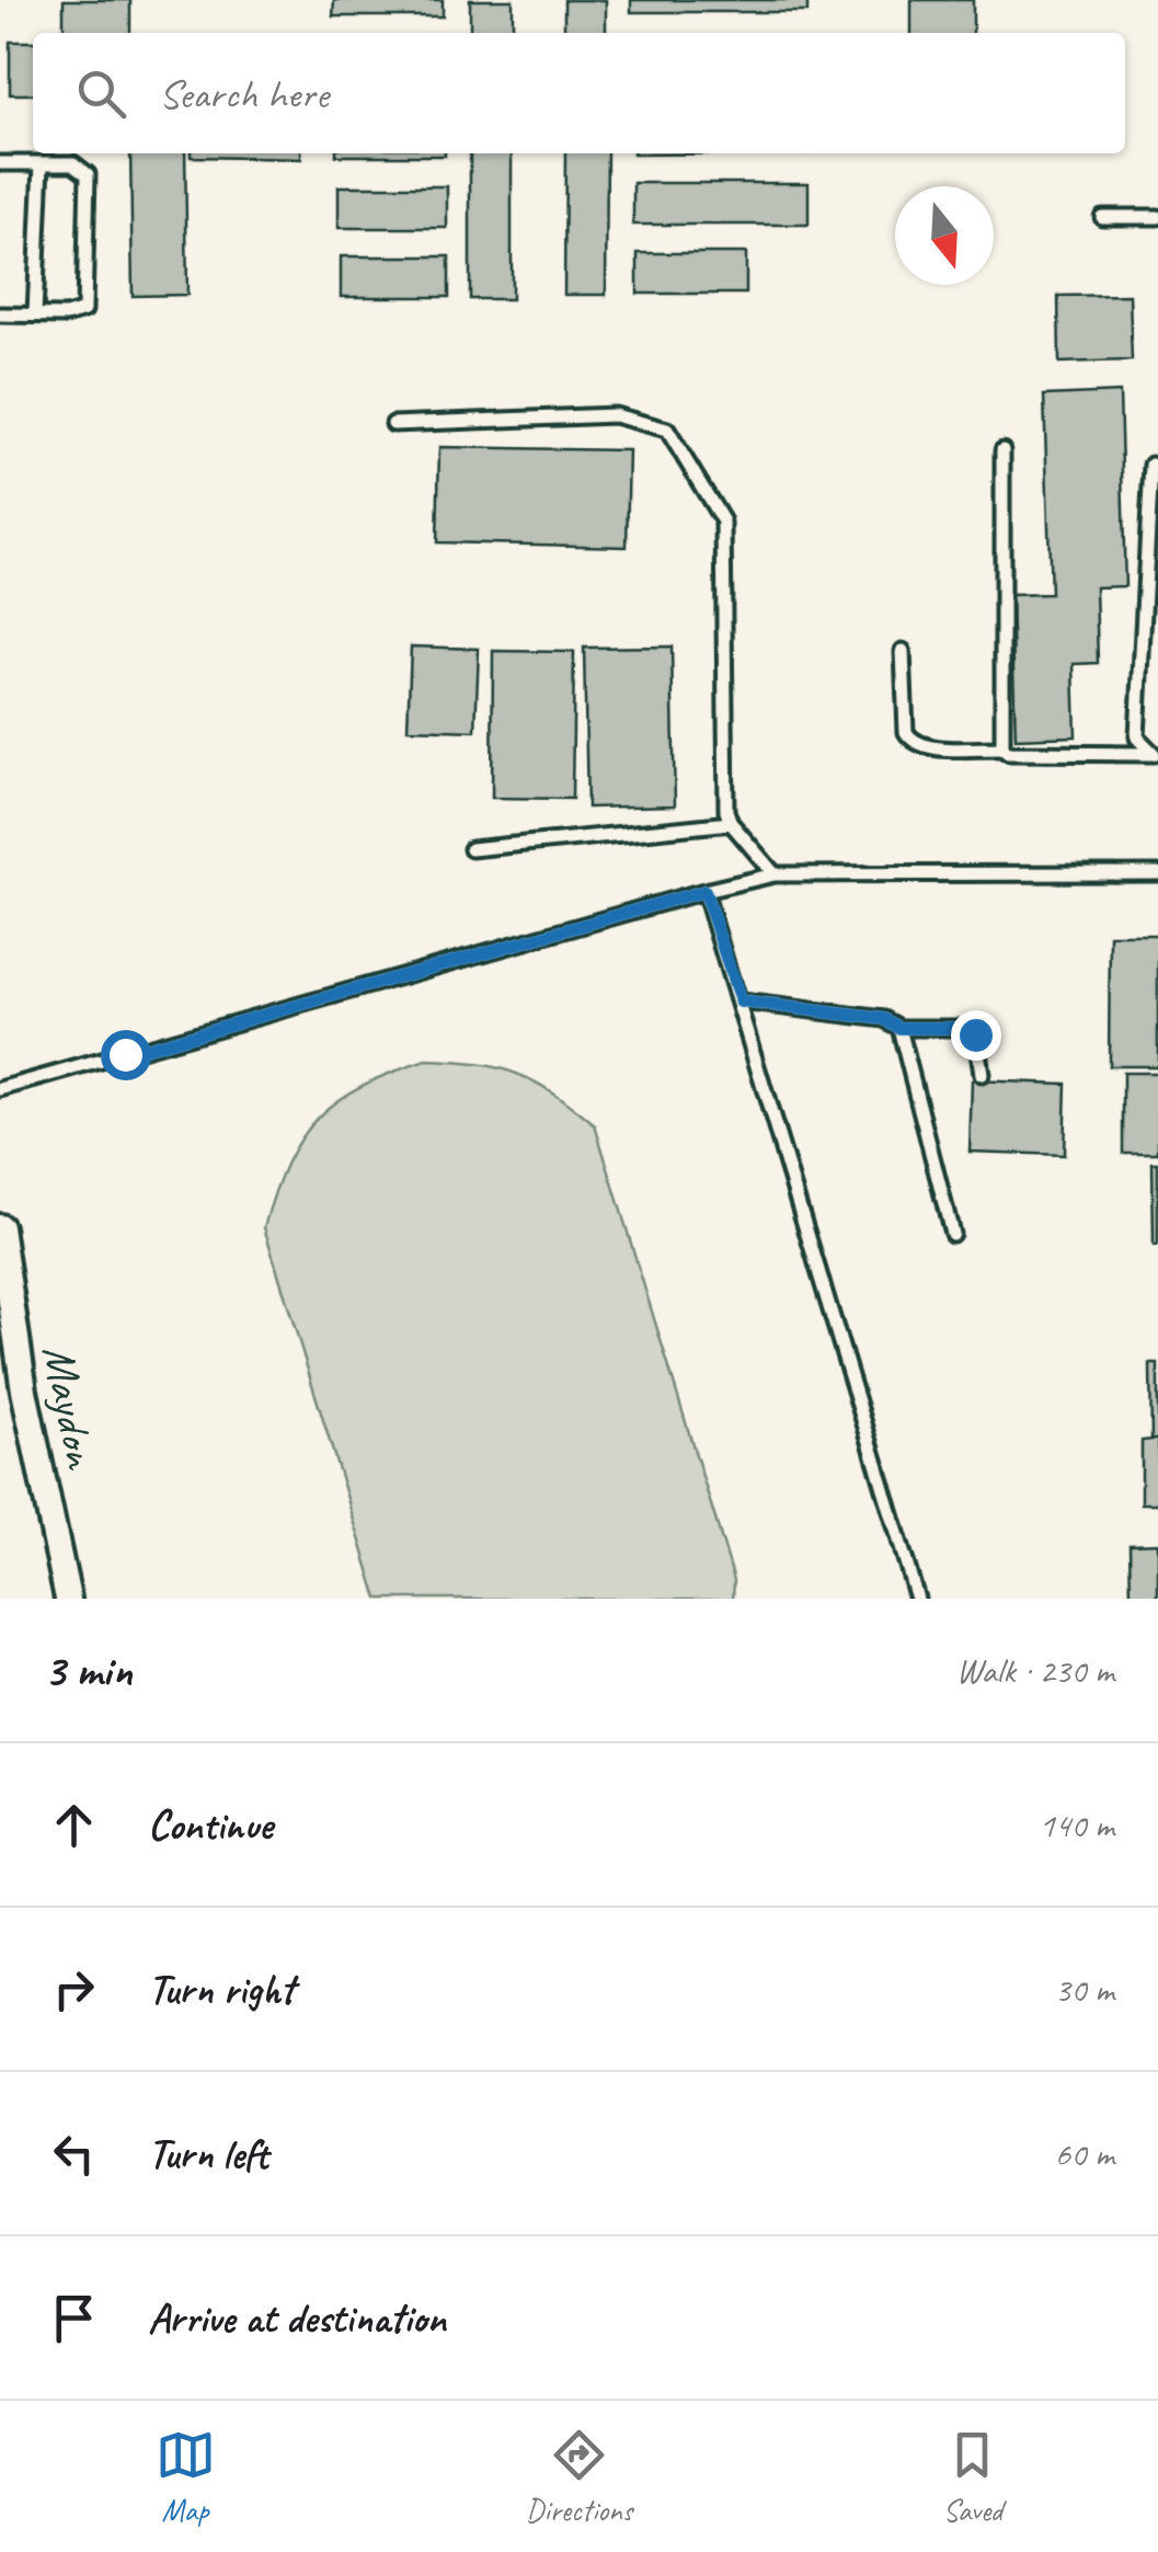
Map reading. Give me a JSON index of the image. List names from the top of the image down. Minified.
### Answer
{"streets":{"street":["Maydon"]},"north":"bottom","page":{"search":"Search here","heading":["3 min","Walk · 230 m"],"list":[["Continue","140 m"],["Turn right","30 m"],["Turn left","60 m"],"Arrive at destination"],"nav":["Map","Directions","Saved"]}}
